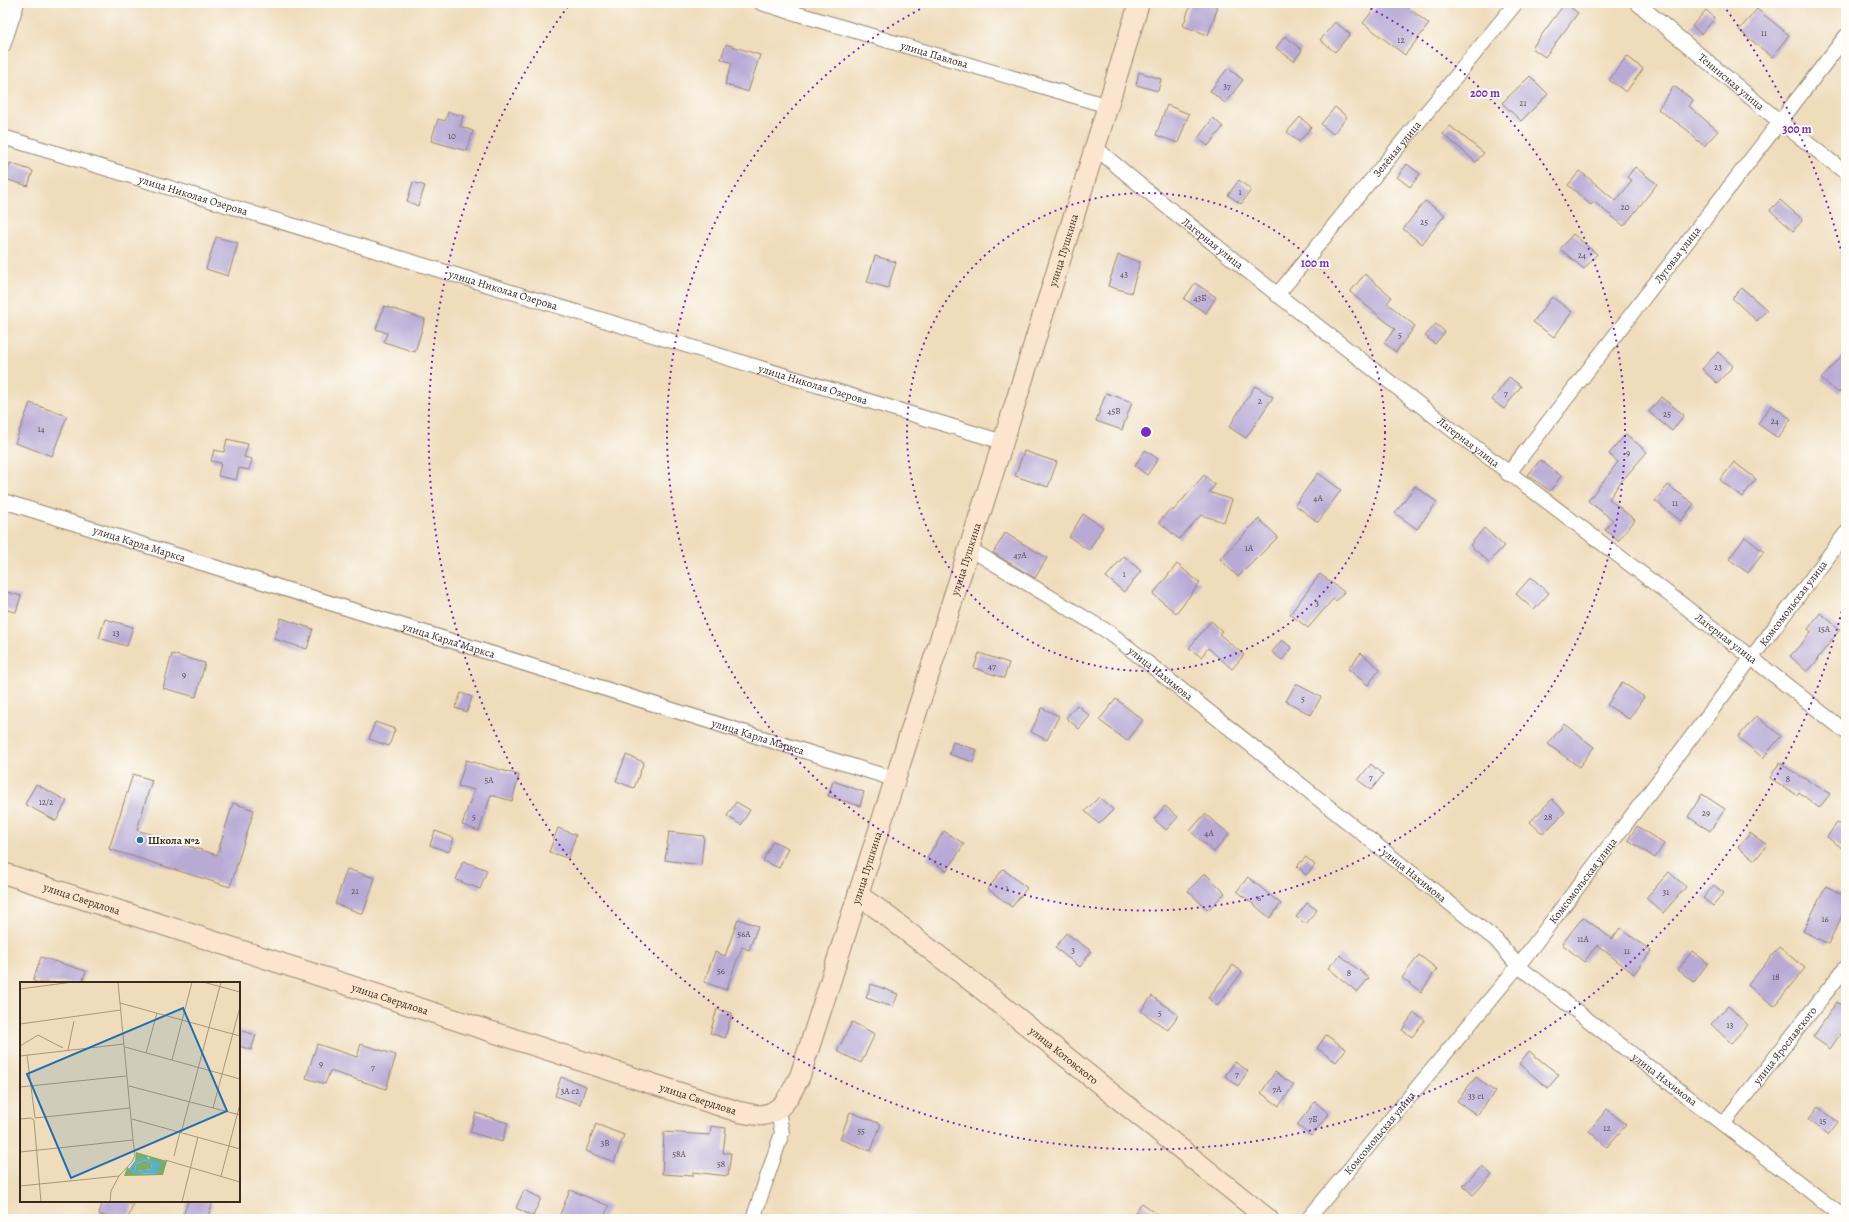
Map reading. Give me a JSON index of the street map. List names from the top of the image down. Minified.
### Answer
{"streets":{"main road":["улица Пушкина","улица Свердлова","улица Котовского"],"street":["улица Павлова","Теннисная улица","Зелёная улица","улица Николая Озерова","Лагерная улица","Луговая улица","улица Карла Маркса","Комсомольская улица","улица Нахимова","улица Ярославского"]},"crossings":[["улица Павлова","улица Пушкина"],["Теннисная улица","Луговая улица"],["Зелёная улица","Лагерная улица"],["улица Николая Озерова","улица Пушкина"],["Лагерная улица","улица Пушкина"],["Лагерная улица","Луговая улица"],["Лагерная улица","Комсомольская улица"],["улица Пушкина","улица Карла Маркса"],["улица Пушкина","улица Нахимова"],["улица Пушкина","улица Свердлова"],["улица Пушкина","улица Котовского"],["Комсомольская улица","улица Нахимова"],["улица Нахимова","улица Ярославского"]],"places":["Школа №2"],"house_numbers":["11","12","37","21","10","1","20","25","24","43","43Б","5","23","7","2","45В","25","24","14","9","4А","11","1А","47А","1","3","15А","13","47","9","5","7","8","5А","12/2","29","5","28","4А","1","21","31","6","16","56А","11А","3","11","56","8","18","5","13","9","7","7","7А","3А с2","33 с1","7Б","15","12","55","3В","58А","58"],"rings":["200 m","300 m","100 m"]}
